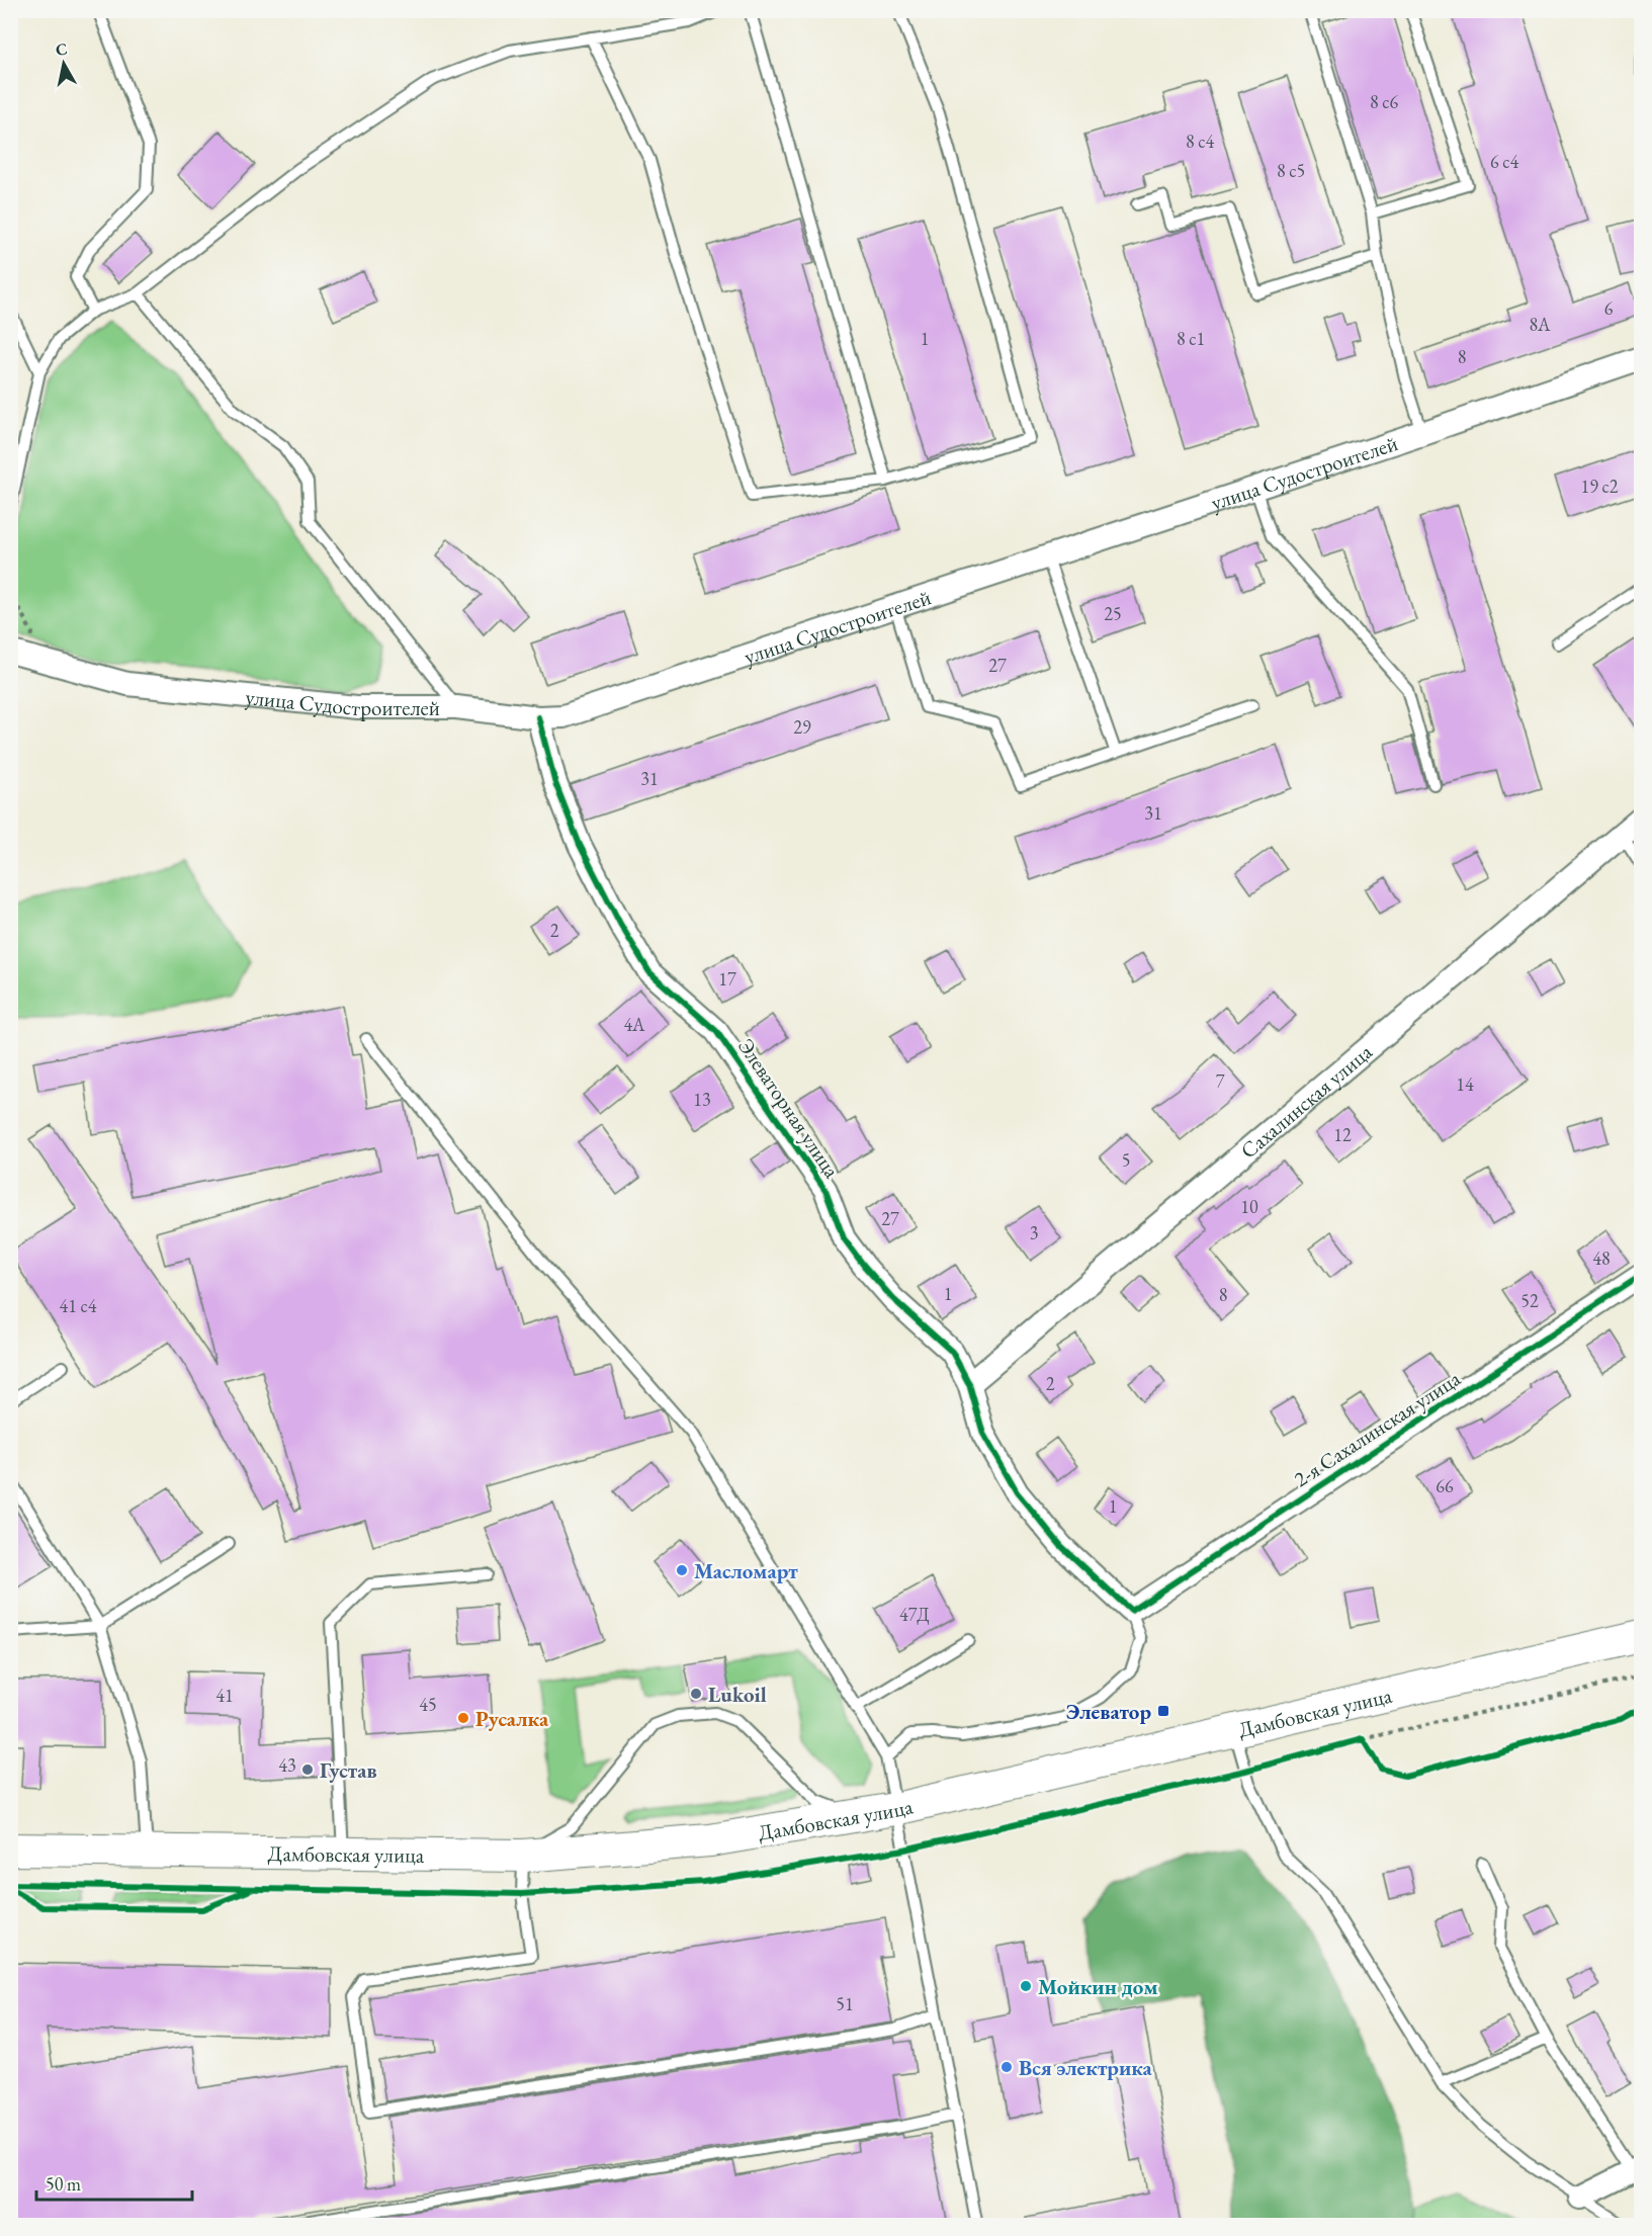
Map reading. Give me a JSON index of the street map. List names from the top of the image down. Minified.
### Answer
{"streets":{"main road":["Дамбовская улица"],"street":["улица Судостроителей","Сахалинская улица","Элеваторная улица","2-я Сахалинская улица"]},"crossings":[["улица Судостроителей","Элеваторная улица"],["Сахалинская улица","Элеваторная улица"],["Элеваторная улица","2-я Сахалинская улица"]],"places":{"other":["Масломарт","Lukoil","Русалка","Густав","Мойкин дом","Вся электрика"],"transit":["Элеватор"]},"house_numbers":["8 с6","8 с4","6 с4","8 с5","6","8А","1","8 с1","8","19 с2","25","27","29","31","31","2","17","4А","7","14","13","12","5","10","27","3","48","1","8","52","41 с4","2","66","1","47Д","41","45","43","51"],"scale_bar":"50 m","north":"top"}
